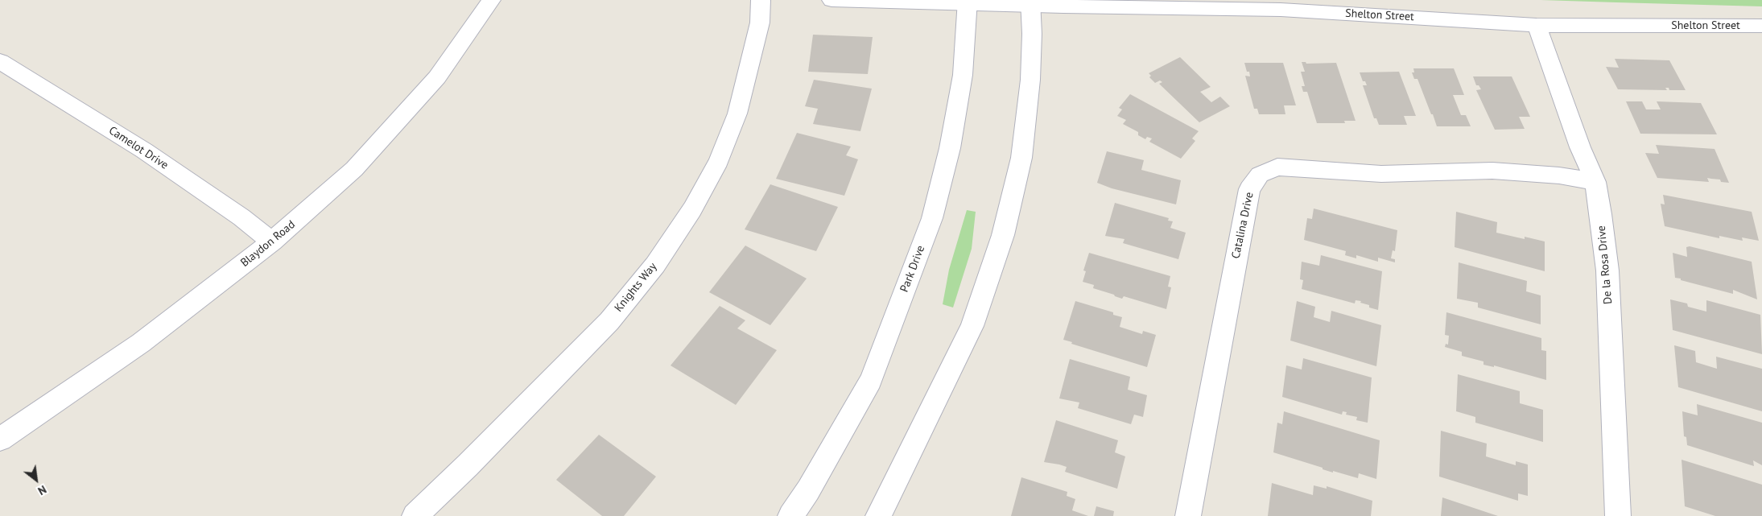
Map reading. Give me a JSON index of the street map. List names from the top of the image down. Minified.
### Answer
{"streets":{"street":["Shelton Street","Camelot Drive","Catalina Drive","Blaydon Road","De la Rosa Drive","Park Drive","Knights Way"]},"crossings":[["Shelton Street","De la Rosa Drive"],["Shelton Street","Park Drive"],["Camelot Drive","Blaydon Road"],["Catalina Drive","De la Rosa Drive"]],"north":"bottom right"}
